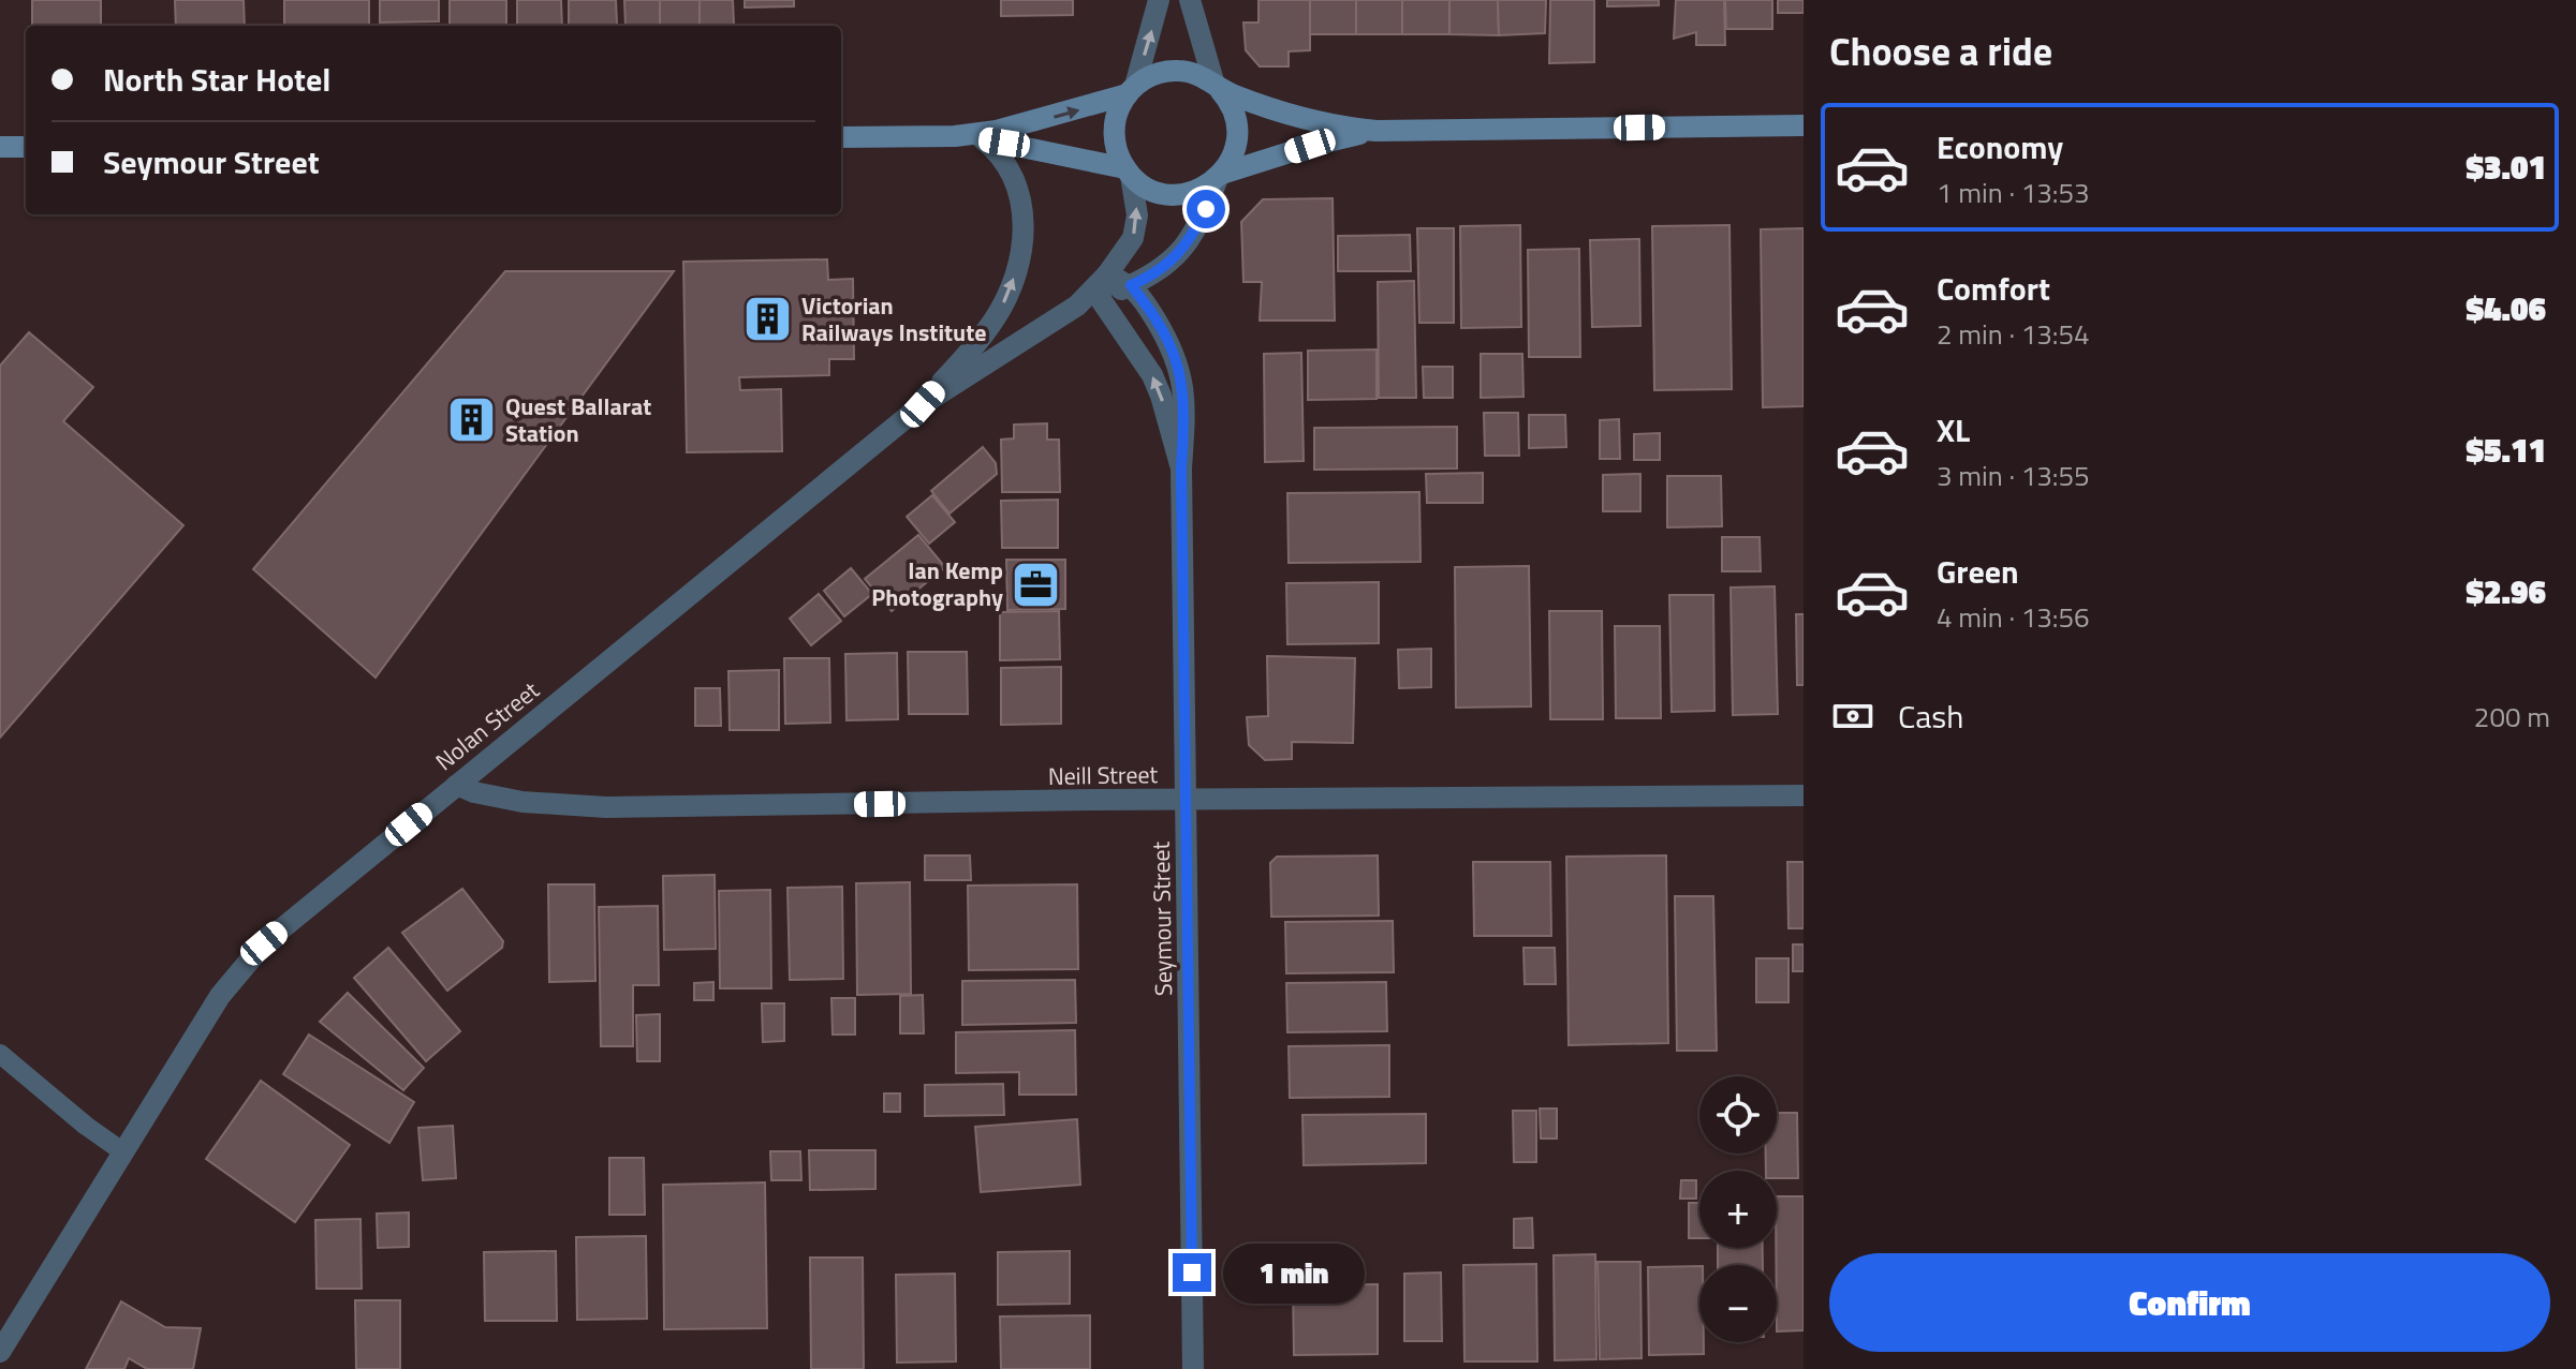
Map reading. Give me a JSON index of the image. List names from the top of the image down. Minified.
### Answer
{"streets":{"street":["Nolan Street","Neill Street","Seymour Street"]},"crossings":[["Nolan Street","Neill Street"],["Nolan Street","Seymour Street"],["Neill Street","Seymour Street"]],"places":{"building":["Victorian Railways Institute","Quest Ballarat Station"],"office":["Ian Kemp Photography"]},"page":{"heading":"Choose a ride","banner":["North Star Hotel","Seymour Street"],"list":[{"name":"Economy","note":"1 min · 13:53","value":"$3.01"},{"name":"Comfort","note":"2 min · 13:54","value":"$4.06"},{"name":"XL","note":"3 min · 13:55","value":"$5.11"},{"name":"Green","note":"4 min · 13:56","value":"$2.96"}],"pay":["Cash","200 m"],"map_buttons":["+","−"],"buttons":"Confirm","bubble":"1 min"}}
